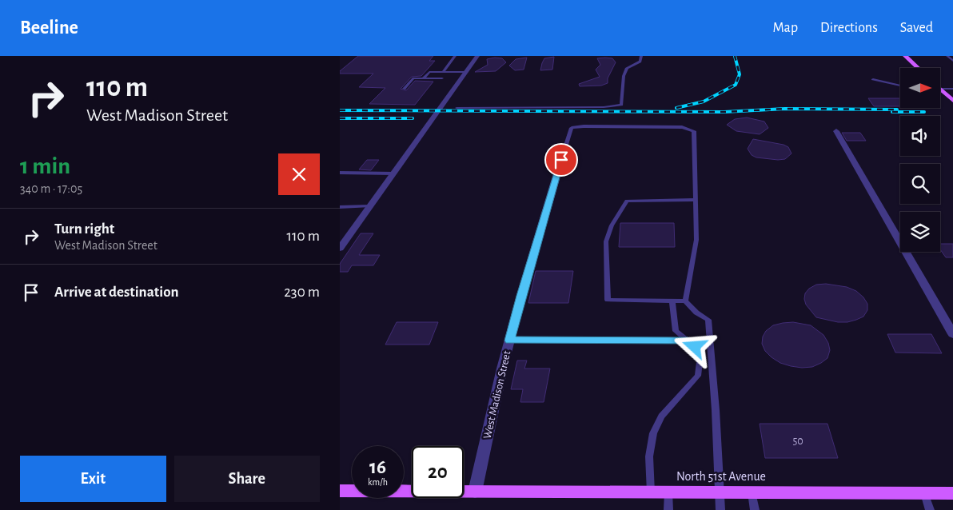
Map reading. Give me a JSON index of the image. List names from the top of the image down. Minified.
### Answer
{"streets":{"main road":["North 51st Avenue"],"street":["West Madison Street"]},"crossings":[["West Madison Street","North 51st Avenue"]],"house_numbers":["50"],"north":"right","page":{"header":"Beeline","nav":["Map","Directions","Saved"],"turn":["110 m","West Madison Street"],"heading":["1 min","340 m · 17:05"],"list":[{"name":"Turn right","note":"West Madison Street","value":"110 m"},{"name":"Arrive at destination","value":"230 m"}],"speed":"16 km/h","limit":"20","buttons":["Exit","Share"]}}
